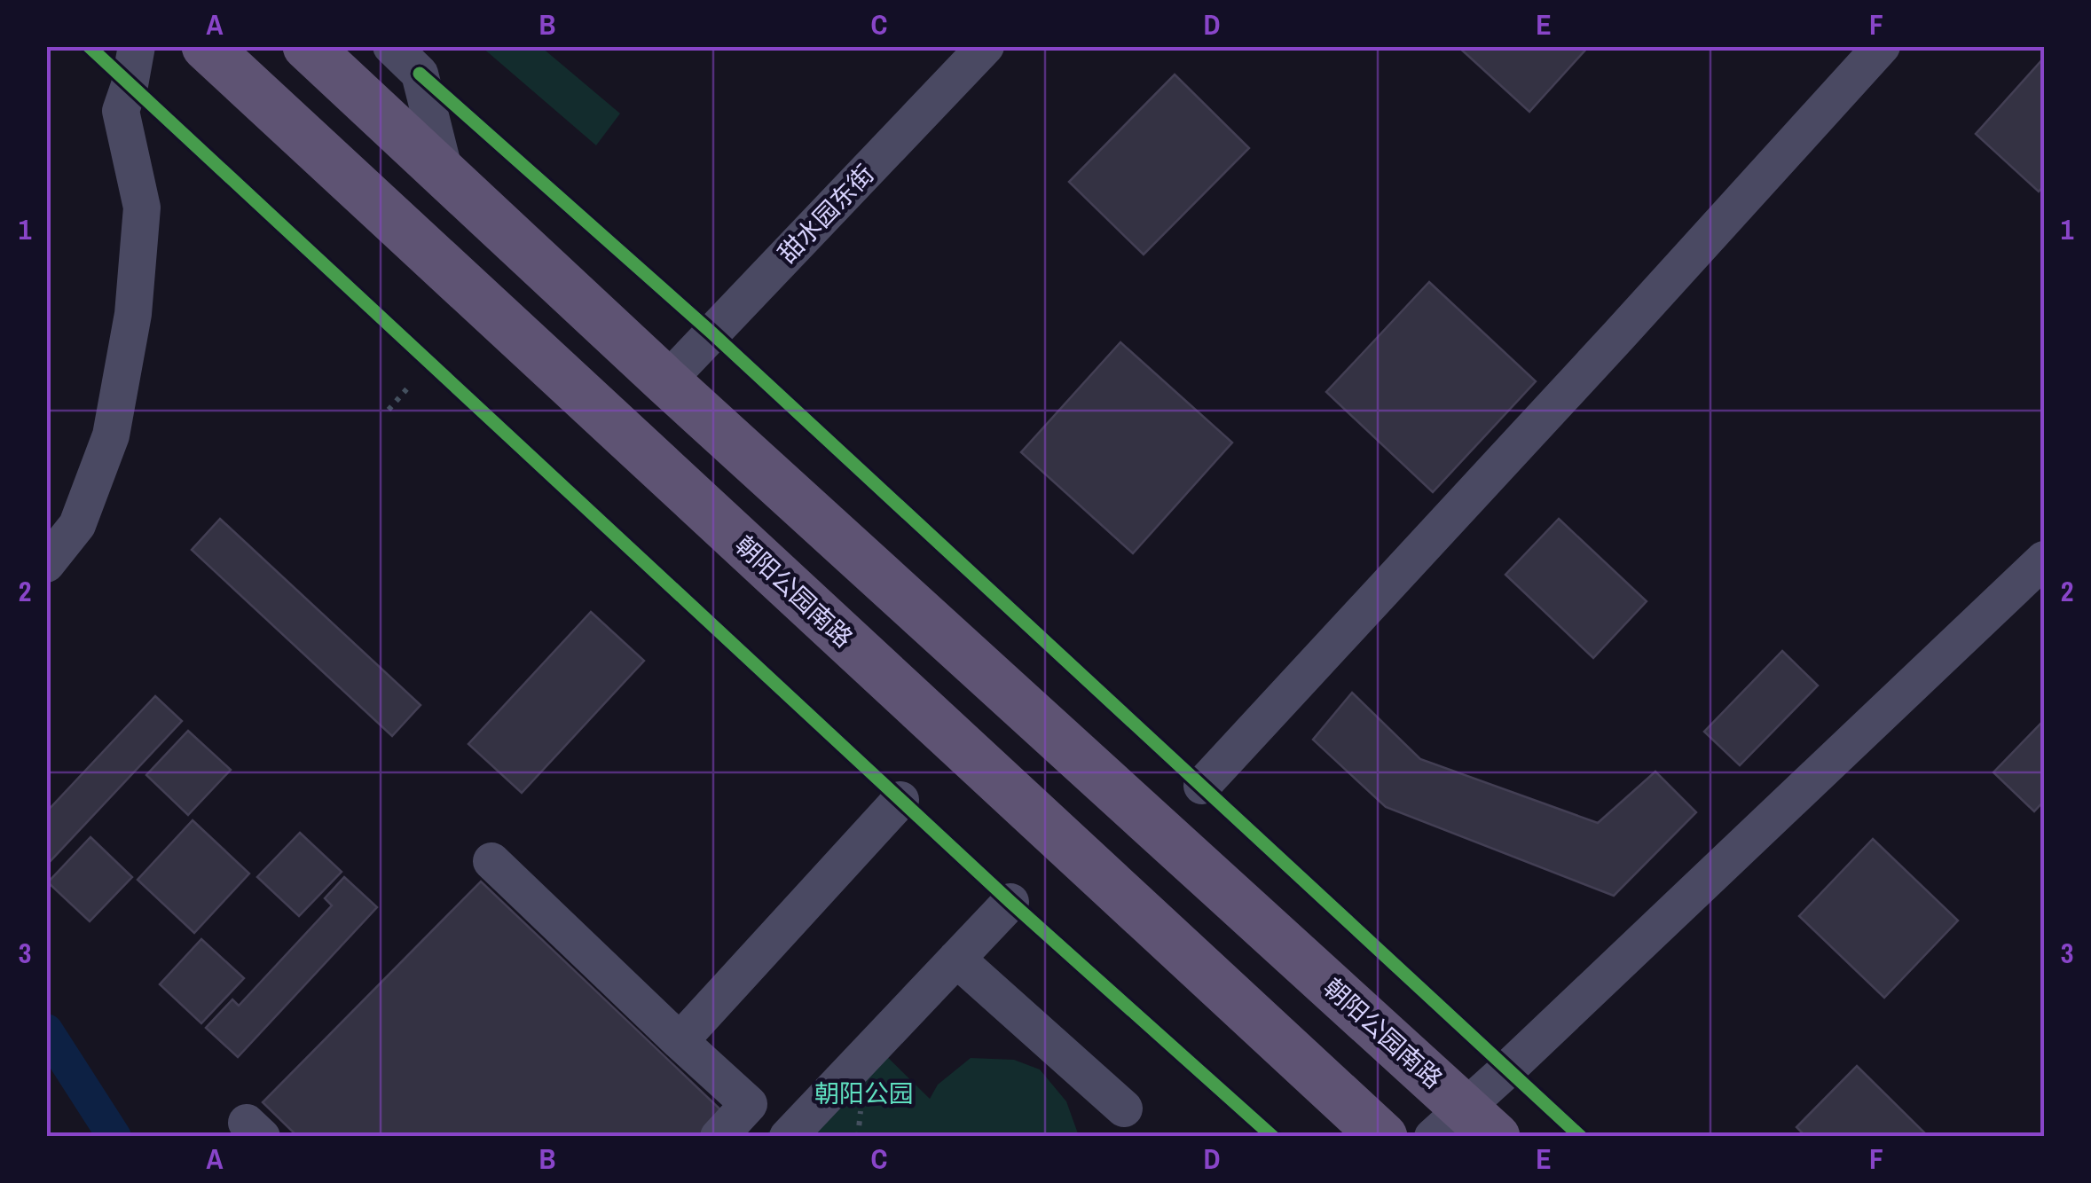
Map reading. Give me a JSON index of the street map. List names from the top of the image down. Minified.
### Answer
{"streets":{"main road":["朝阳公园南路"],"street":["甜水园东街"]},"crossings":[["甜水园东街","朝阳公园南路"]],"parks":["朝阳公园"],"grid":{"columns":["A","B","C","D","E","F"],"rows":["1","2","3"]}}
